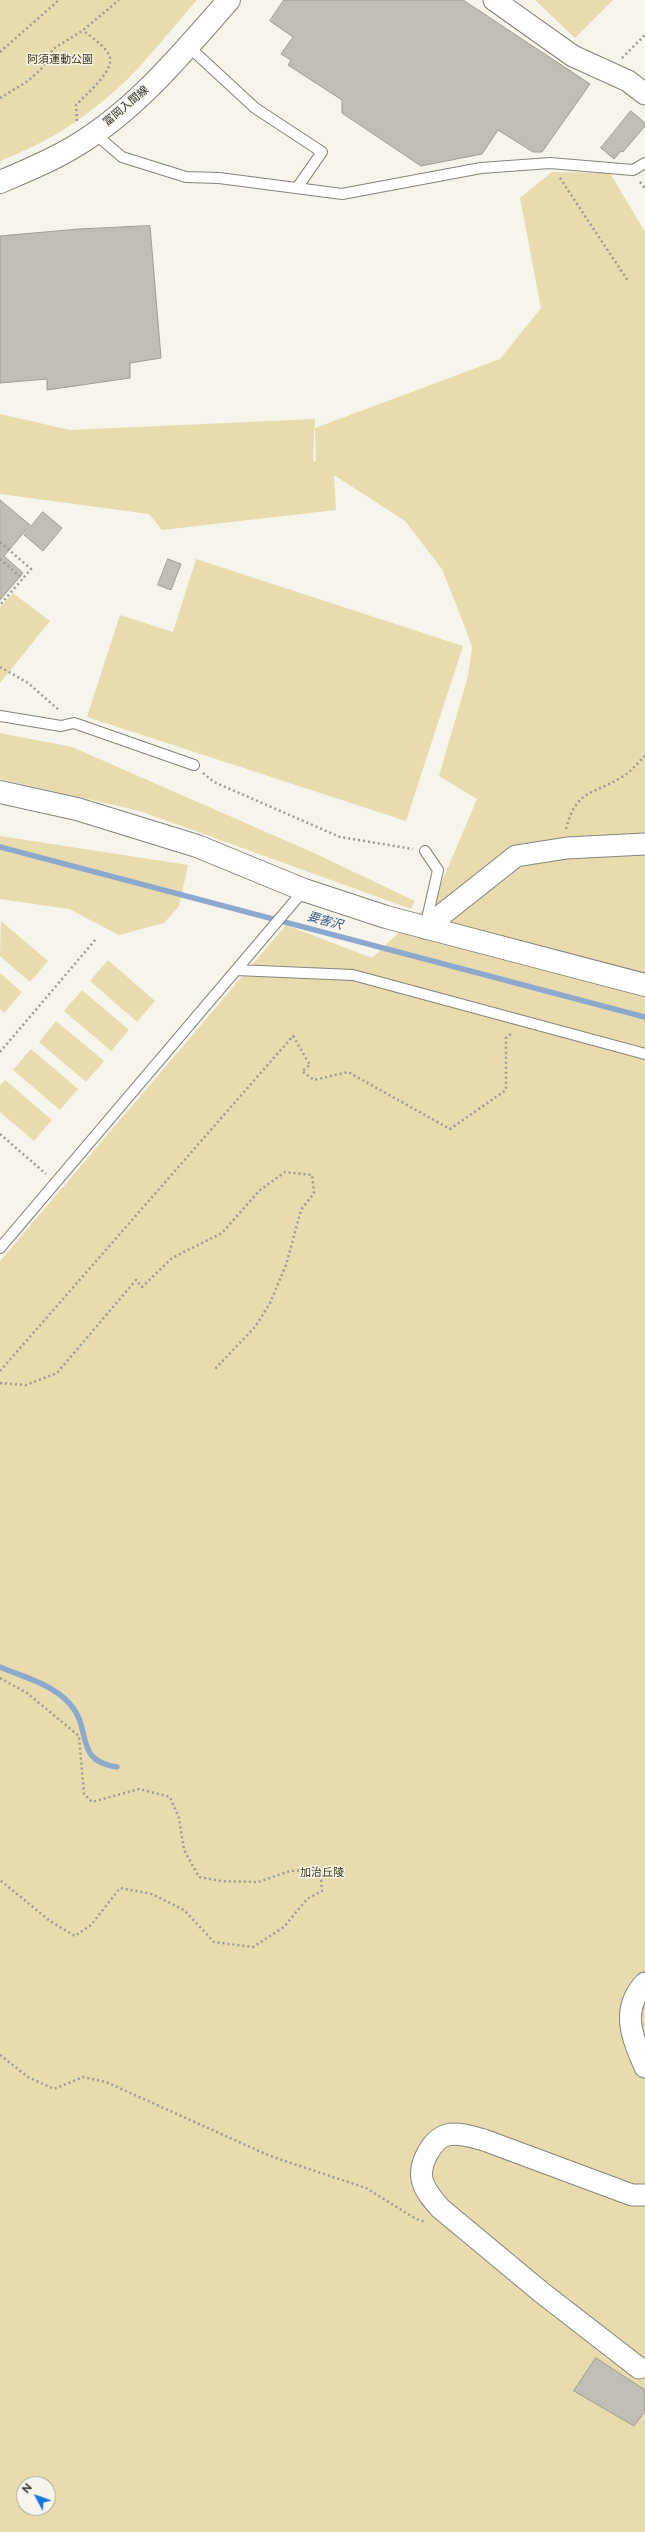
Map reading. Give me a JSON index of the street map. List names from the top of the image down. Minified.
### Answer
{"streets":{"street":["富岡入間線"]},"water":["要害沢"],"parks":["阿須運動公園","加治丘陵"],"north":"top left"}
